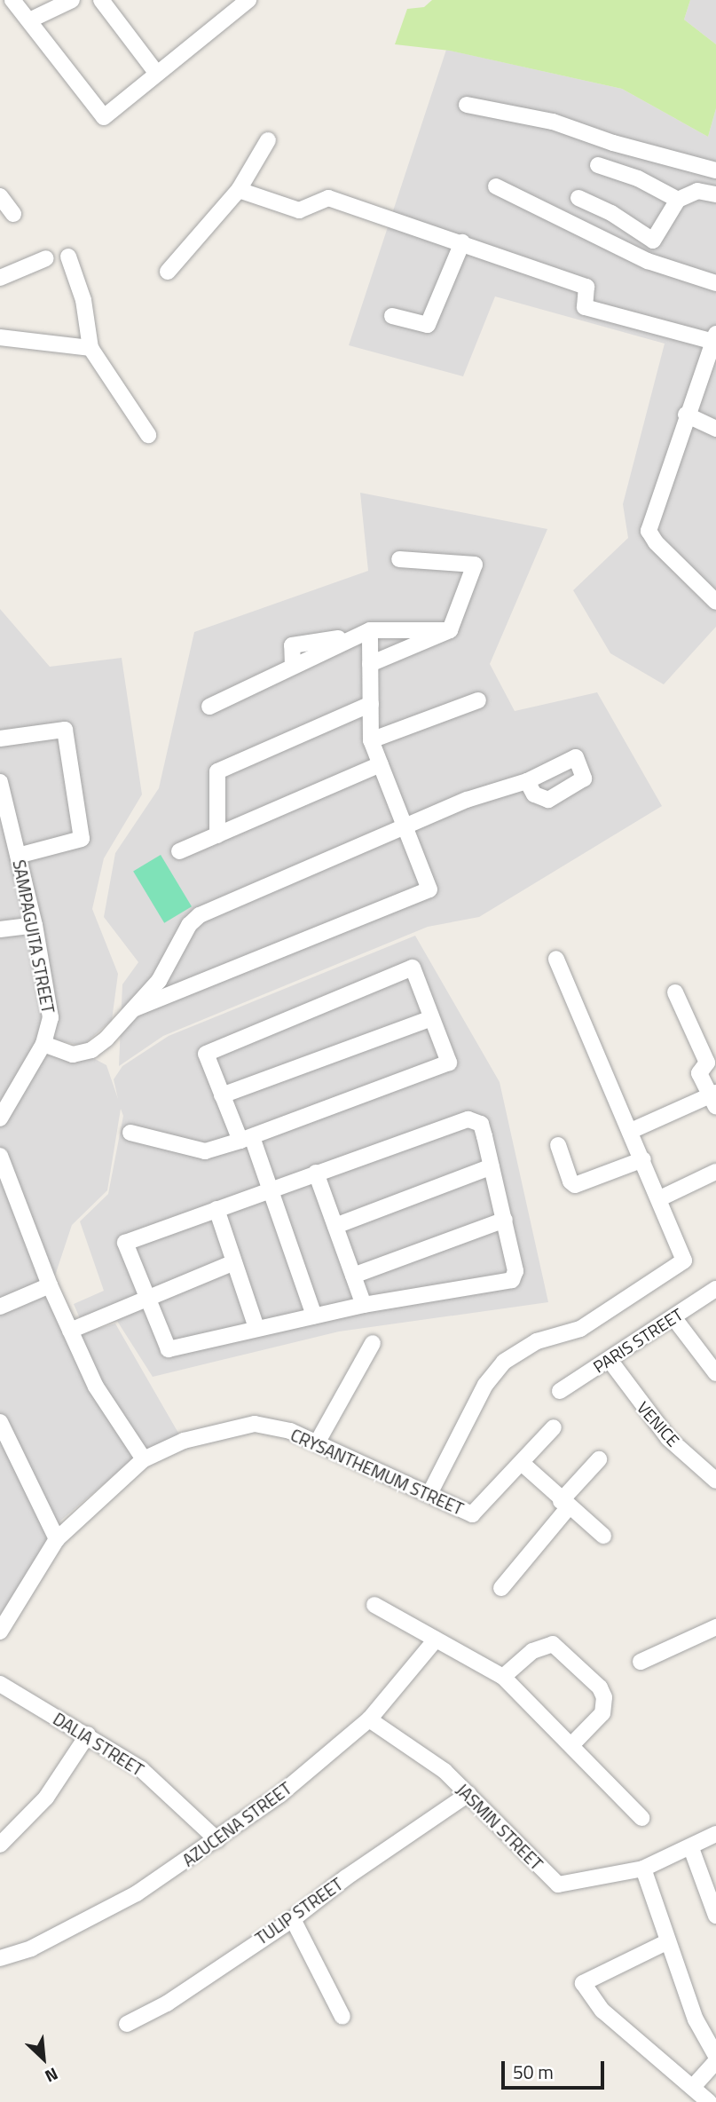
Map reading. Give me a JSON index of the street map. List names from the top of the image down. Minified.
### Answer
{"streets":{"street":["SAMPAGUITA STREET","PARIS STREET","VENICE","CRYSANTHEMUM STREET","DALIA STREET","AZUCENA STREET","JASMIN STREET","TULIP STREET"]},"crossings":[["PARIS STREET","VENICE"],["DALIA STREET","AZUCENA STREET"],["AZUCENA STREET","JASMIN STREET"],["JASMIN STREET","TULIP STREET"]],"scale_bar":"50 m","north":"bottom right"}
